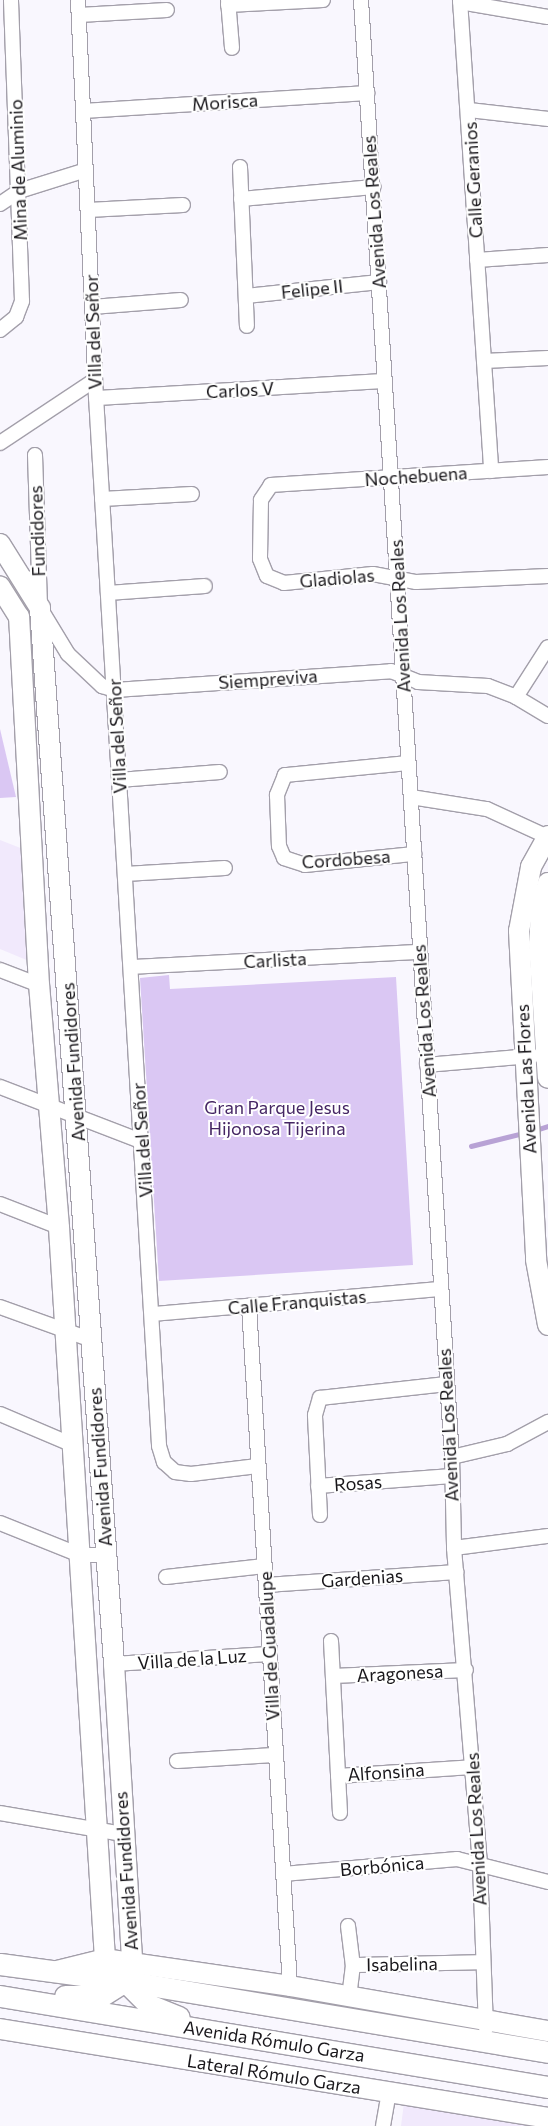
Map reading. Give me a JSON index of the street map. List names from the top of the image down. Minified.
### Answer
{"streets":{"main road":["Avenida Rómulo Garza"],"street":["Morisca","Mina de Aluminio","Calle Geranios","Avenida Los Reales","Felipe II","Villa del Señor","Carlos V","Nochebuena","Fundidores","Gladiolas","Siempreviva","Cordobesa","Carlista","Avenida Fundidores","Avenida Las Flores","Calle Franquistas","Rosas","Gardenias","Villa de Guadalupe","Villa de la Luz","Aragonesa","Alfonsina","Borbónica","Isabelina","Lateral Rómulo Garza"]},"crossings":[["Morisca","Avenida Los Reales"],["Morisca","Villa del Señor"],["Calle Geranios","Nochebuena"],["Avenida Los Reales","Felipe II"],["Avenida Los Reales","Carlos V"],["Avenida Los Reales","Nochebuena"],["Avenida Los Reales","Gladiolas"],["Avenida Los Reales","Siempreviva"],["Avenida Los Reales","Cordobesa"],["Avenida Los Reales","Carlista"],["Avenida Los Reales","Calle Franquistas"],["Avenida Los Reales","Rosas"],["Avenida Los Reales","Gardenias"],["Avenida Los Reales","Aragonesa"],["Avenida Los Reales","Alfonsina"],["Avenida Los Reales","Borbónica"],["Avenida Los Reales","Isabelina"],["Avenida Los Reales","Avenida Rómulo Garza"],["Villa del Señor","Carlos V"],["Villa del Señor","Siempreviva"],["Villa del Señor","Carlista"],["Villa del Señor","Calle Franquistas"],["Villa del Señor","Villa de Guadalupe"],["Nochebuena","Gladiolas"],["Fundidores","Avenida Fundidores"],["Avenida Fundidores","Villa de la Luz"],["Avenida Fundidores","Avenida Rómulo Garza"],["Calle Franquistas","Villa de Guadalupe"],["Gardenias","Villa de Guadalupe"],["Villa de Guadalupe","Villa de la Luz"],["Villa de Guadalupe","Borbónica"],["Aragonesa","Alfonsina"]],"parks":["Gran Parque Jesus Hijonosa Tijerina"]}
